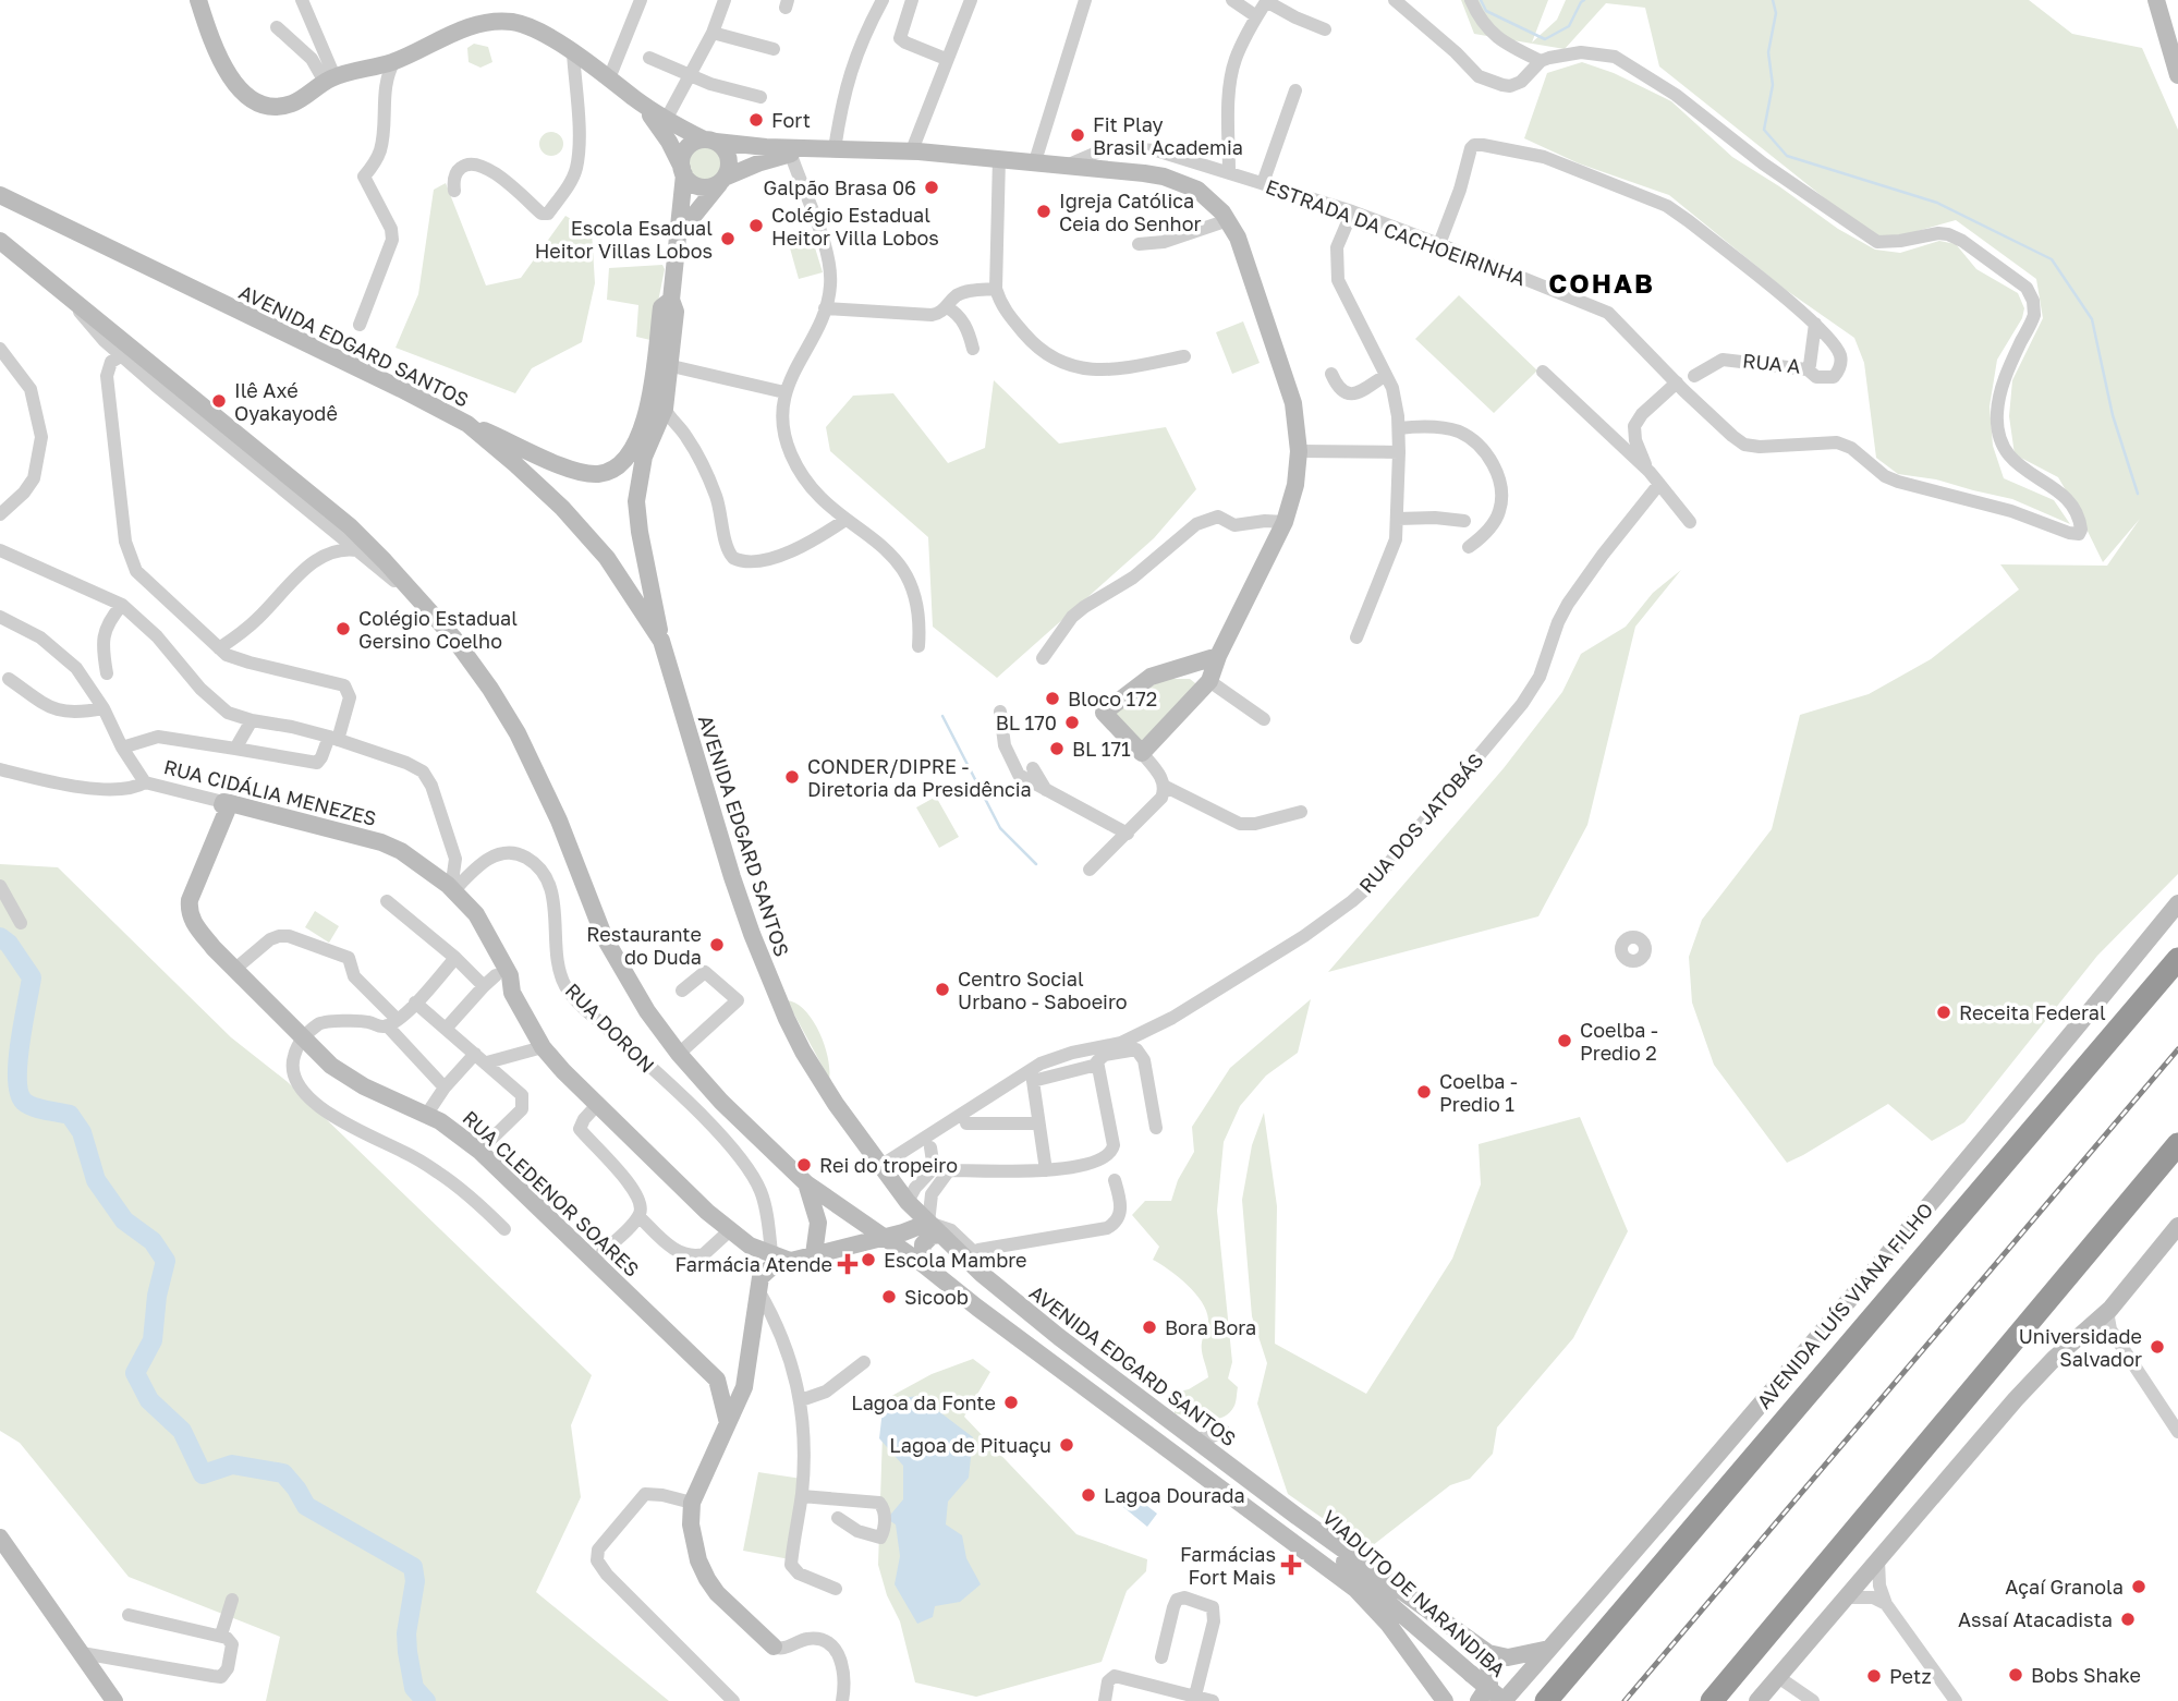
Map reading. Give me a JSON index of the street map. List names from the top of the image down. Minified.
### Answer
{"streets":{"highway":["AVENIDA LUÍS VIANA FILHO"],"main road":["AVENIDA EDGARD SANTOS","RUA CIDÁLIA MENEZES","RUA CLEDENOR SOARES","VIADUTO DE NARANDIBA"],"street":["ESTRADA DA CACHOEIRINHA","RUA A","RUA DOS JATOBÁS","RUA DORON"]},"crossings":[["AVENIDA EDGARD SANTOS","RUA DOS JATOBÁS"],["AVENIDA EDGARD SANTOS","VIADUTO DE NARANDIBA"],["RUA CIDÁLIA MENEZES","RUA DORON"],["RUA CIDÁLIA MENEZES","RUA CLEDENOR SOARES"],["AVENIDA LUÍS VIANA FILHO","VIADUTO DE NARANDIBA"]],"districts":["COHAB"],"places":{"other":["Fort","Fit Play Brasil Academia","Galpão Brasa 06","Igreja Católica Ceia do Senhor","Colégio Estadual Heitor Villa Lobos","Escola Esadual Heitor Villas Lobos","Ilê Axé Oyakayodê","Colégio Estadual Gersino Coelho","Bloco 172","BL 170","BL 171","CONDER/DIPRE - Diretoria da Presidência","Restaurante do Duda","Centro Social Urbano - Saboeiro","Receita Federal","Coelba - Predio 2","Coelba - Predio 1","Rei do tropeiro","Escola Mambre","Sicoob","Bora Bora","Universidade Salvador","Lagoa da Fonte","Lagoa de Pituaçu","Lagoa Dourada","Açaí Granola","Assaí Atacadista","Bobs Shake","Petz"],"health":["Farmácia Atende","Farmácias Fort Mais"]}}
